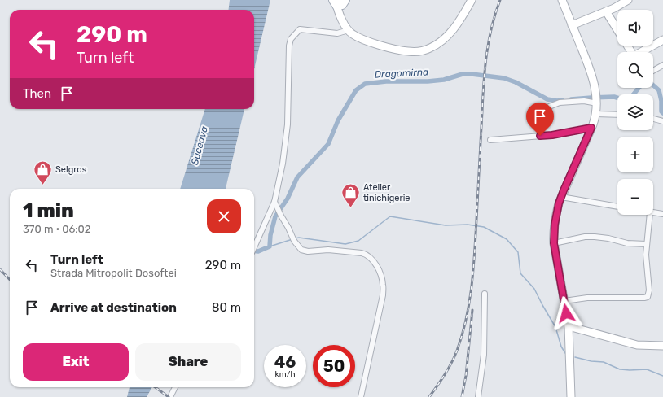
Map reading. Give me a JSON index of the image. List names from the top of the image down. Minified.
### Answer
{"water":["Dragomirna","Suceava"],"places":{"shop":["Selgros","Atelier tinichigerie"]},"page":{"map_buttons":["+","−"],"turn":["290 m","Turn left"],"then":"Then","heading":["1 min","370 m · 06:02"],"list":[{"name":"Turn left","note":"Strada Mitropolit Dosoftei","value":"290 m"},{"name":"Arrive at destination","value":"80 m"}],"buttons":["Exit","Share"],"speed":"46 km/h","limit":"50"}}
